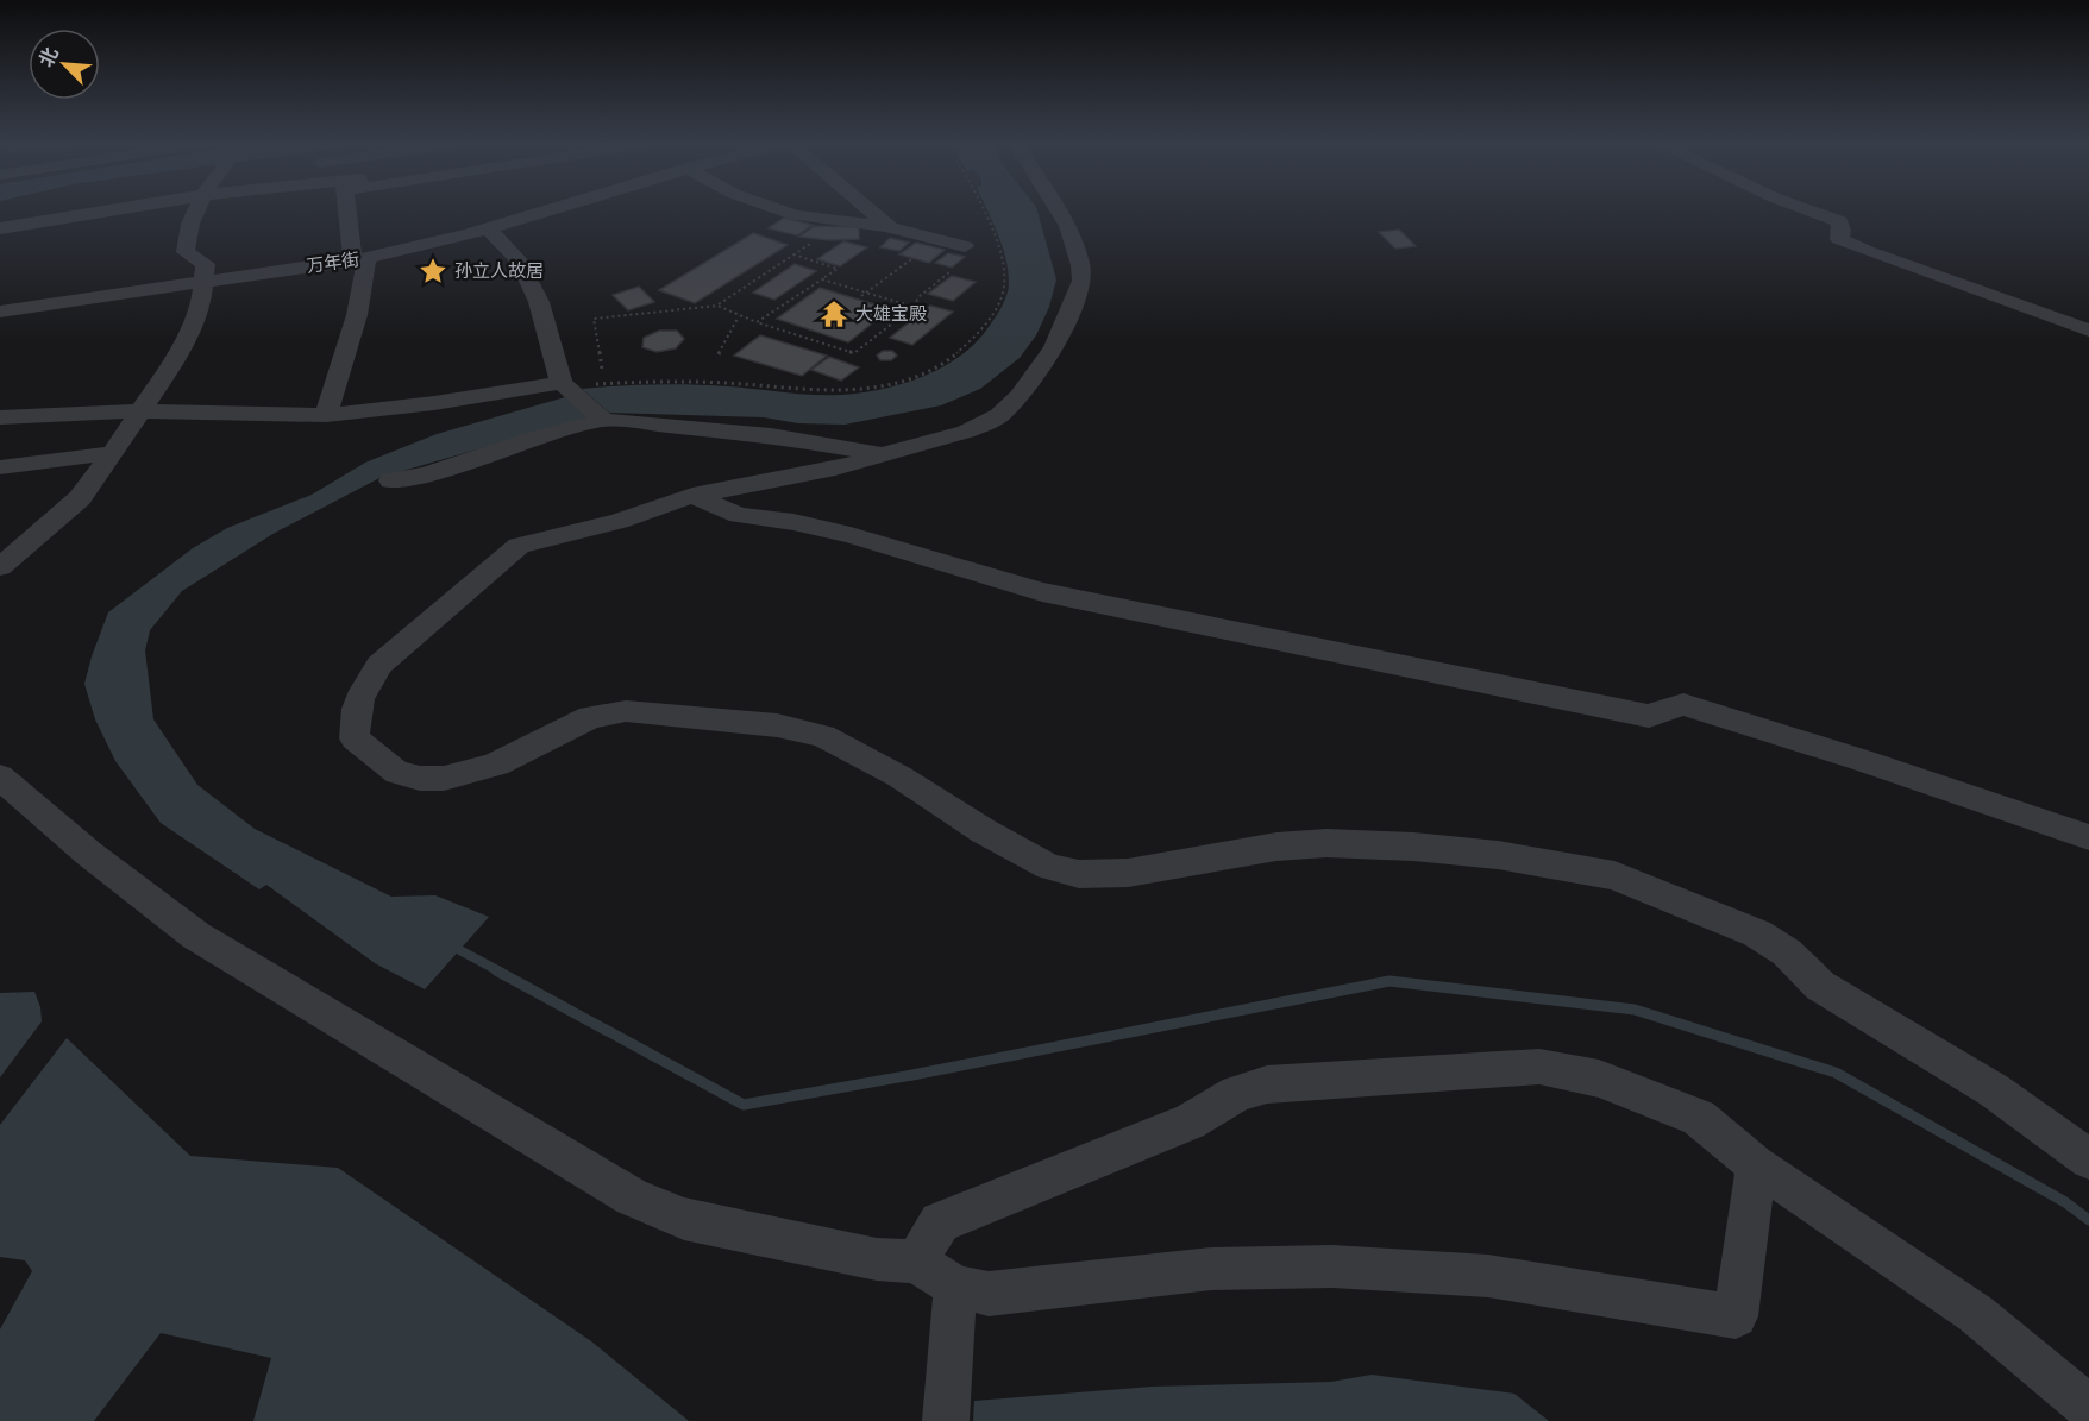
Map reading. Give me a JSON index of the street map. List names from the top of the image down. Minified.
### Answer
{"streets":{"street":["万年街"]},"places":{"place":["孙立人故居"],"temple":["大雄宝殿"]},"north":"top left"}
